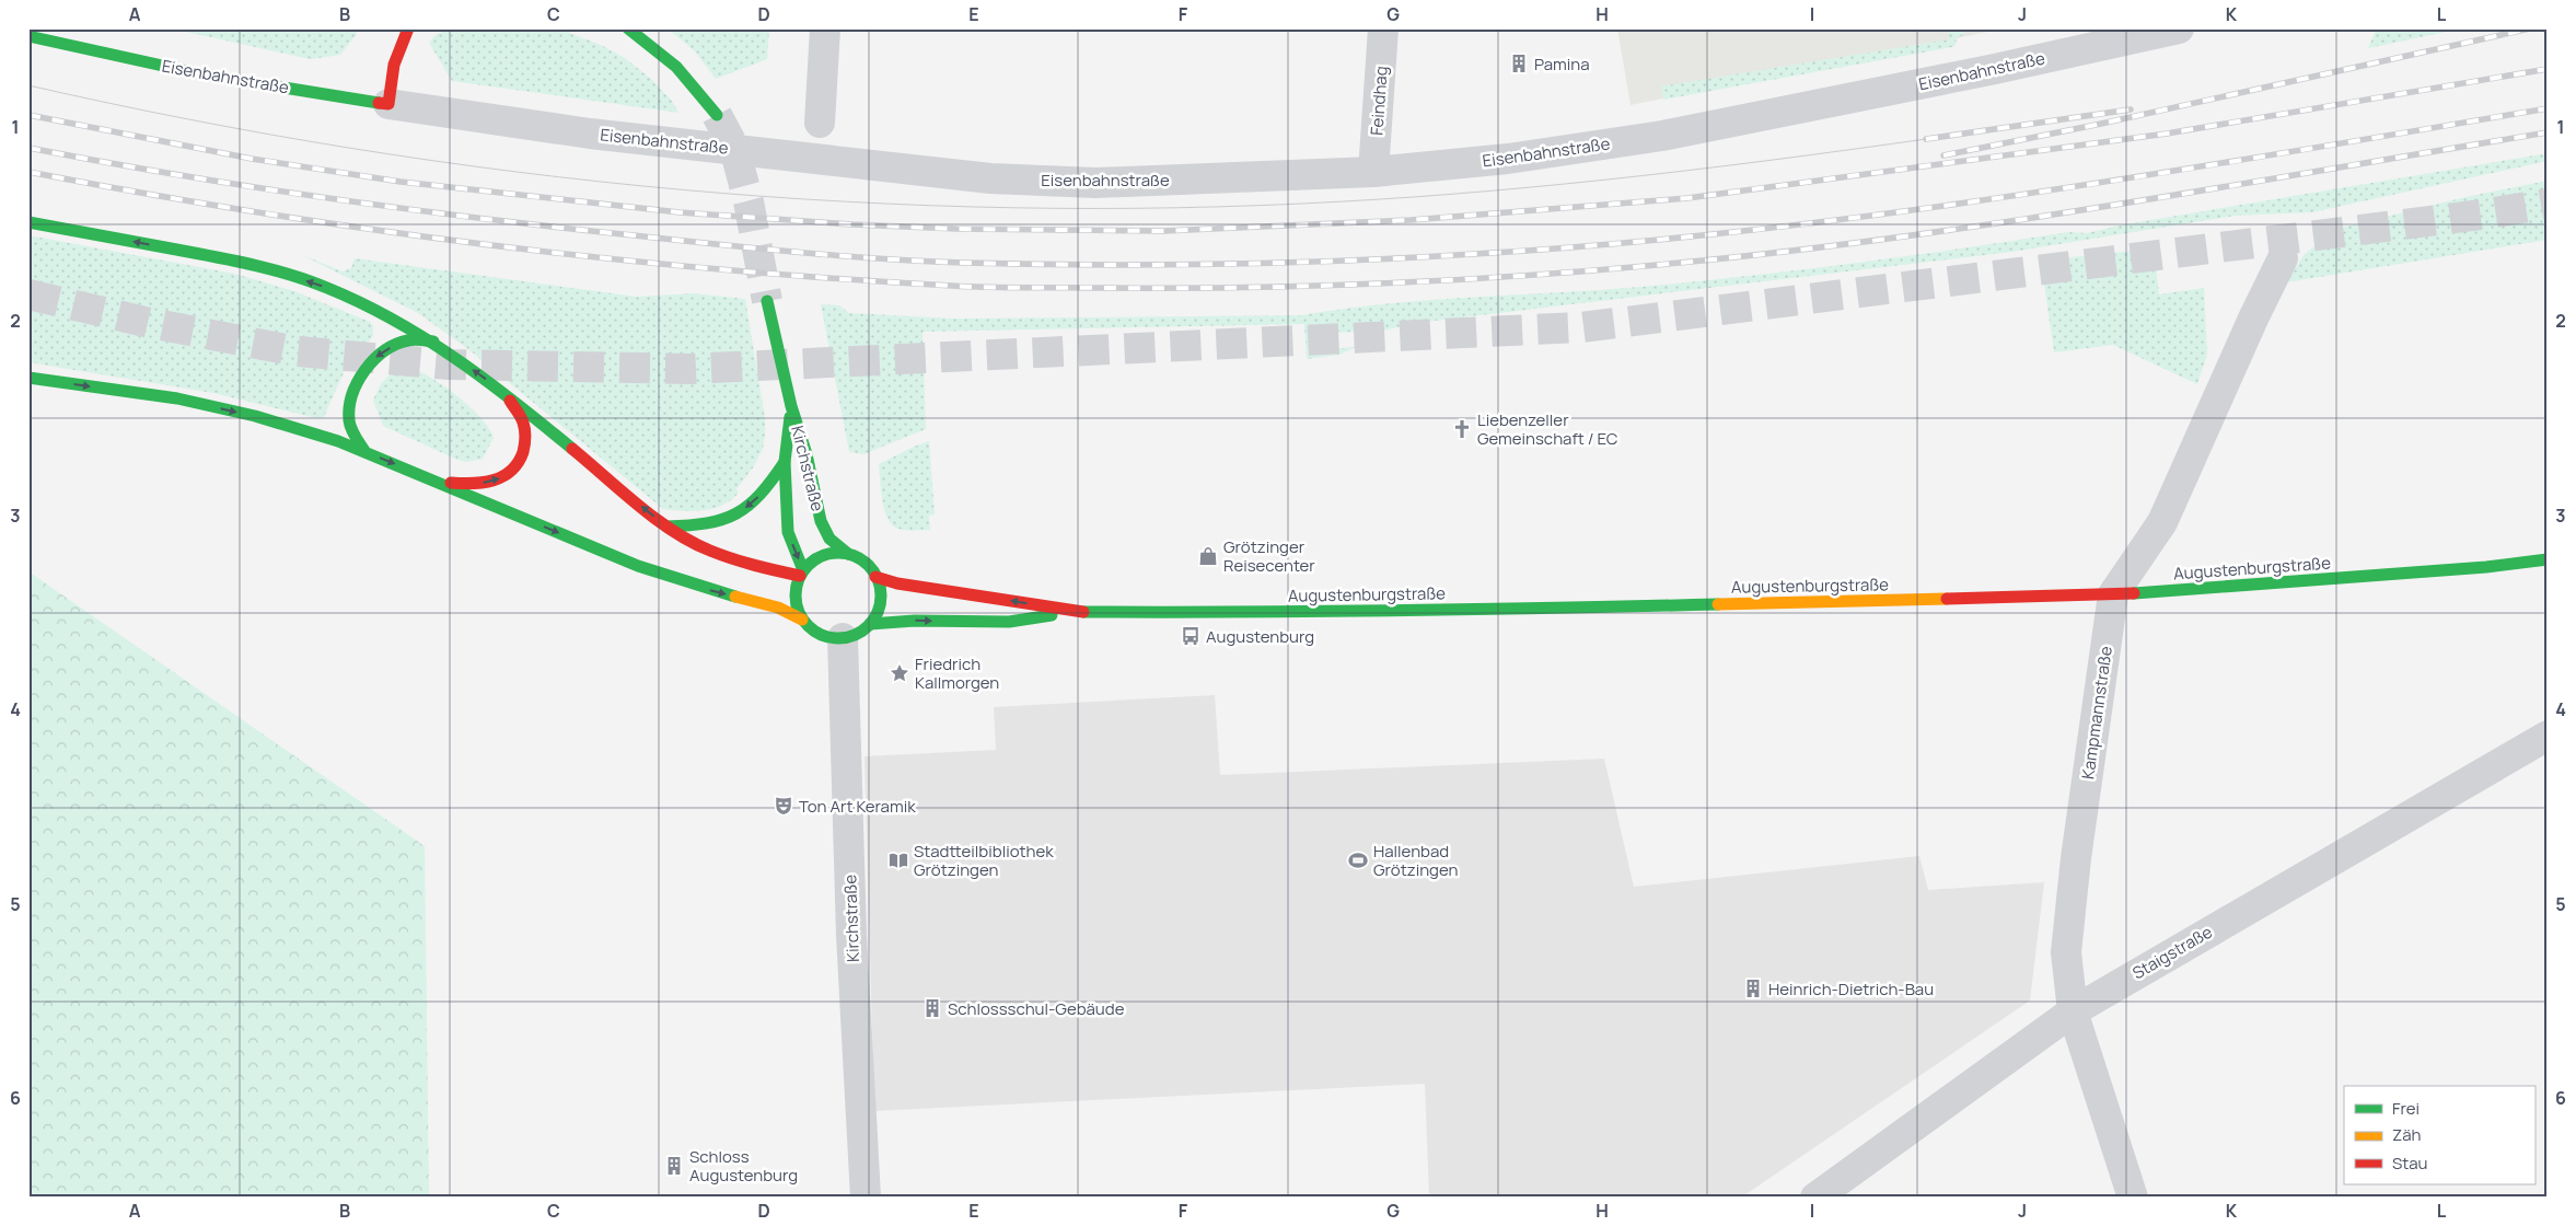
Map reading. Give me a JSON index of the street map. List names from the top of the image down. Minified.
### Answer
{"streets":{"main road":["Eisenbahnstraße","Kirchstraße","Augustenburgstraße"],"street":["Feindhag","Kampmannstraße","Staigstraße"]},"crossings":[["Eisenbahnstraße","Feindhag"],["Kirchstraße","Augustenburgstraße"],["Augustenburgstraße","Kampmannstraße"],["Kampmannstraße","Staigstraße"]],"places":{"building":["Pamina","Heinrich-Dietrich-Bau","Schlossschul-Gebäude","Schloss Augustenburg"],"church":["Liebenzeller Gemeinschaft / EC"],"shop":["Grötzinger Reisecenter"],"bus stop":["Augustenburg"],"place":["Friedrich Kallmorgen"],"theatre":["Ton Art Keramik"],"library":["Stadtteilbibliothek Grötzingen"],"sports":["Hallenbad Grötzingen"]},"legend":["Frei","Zäh","Stau"],"grid":{"columns":["A","B","C","D","E","F","G","H","I","J","K","L"],"rows":["1","2","3","4","5","6"]}}
